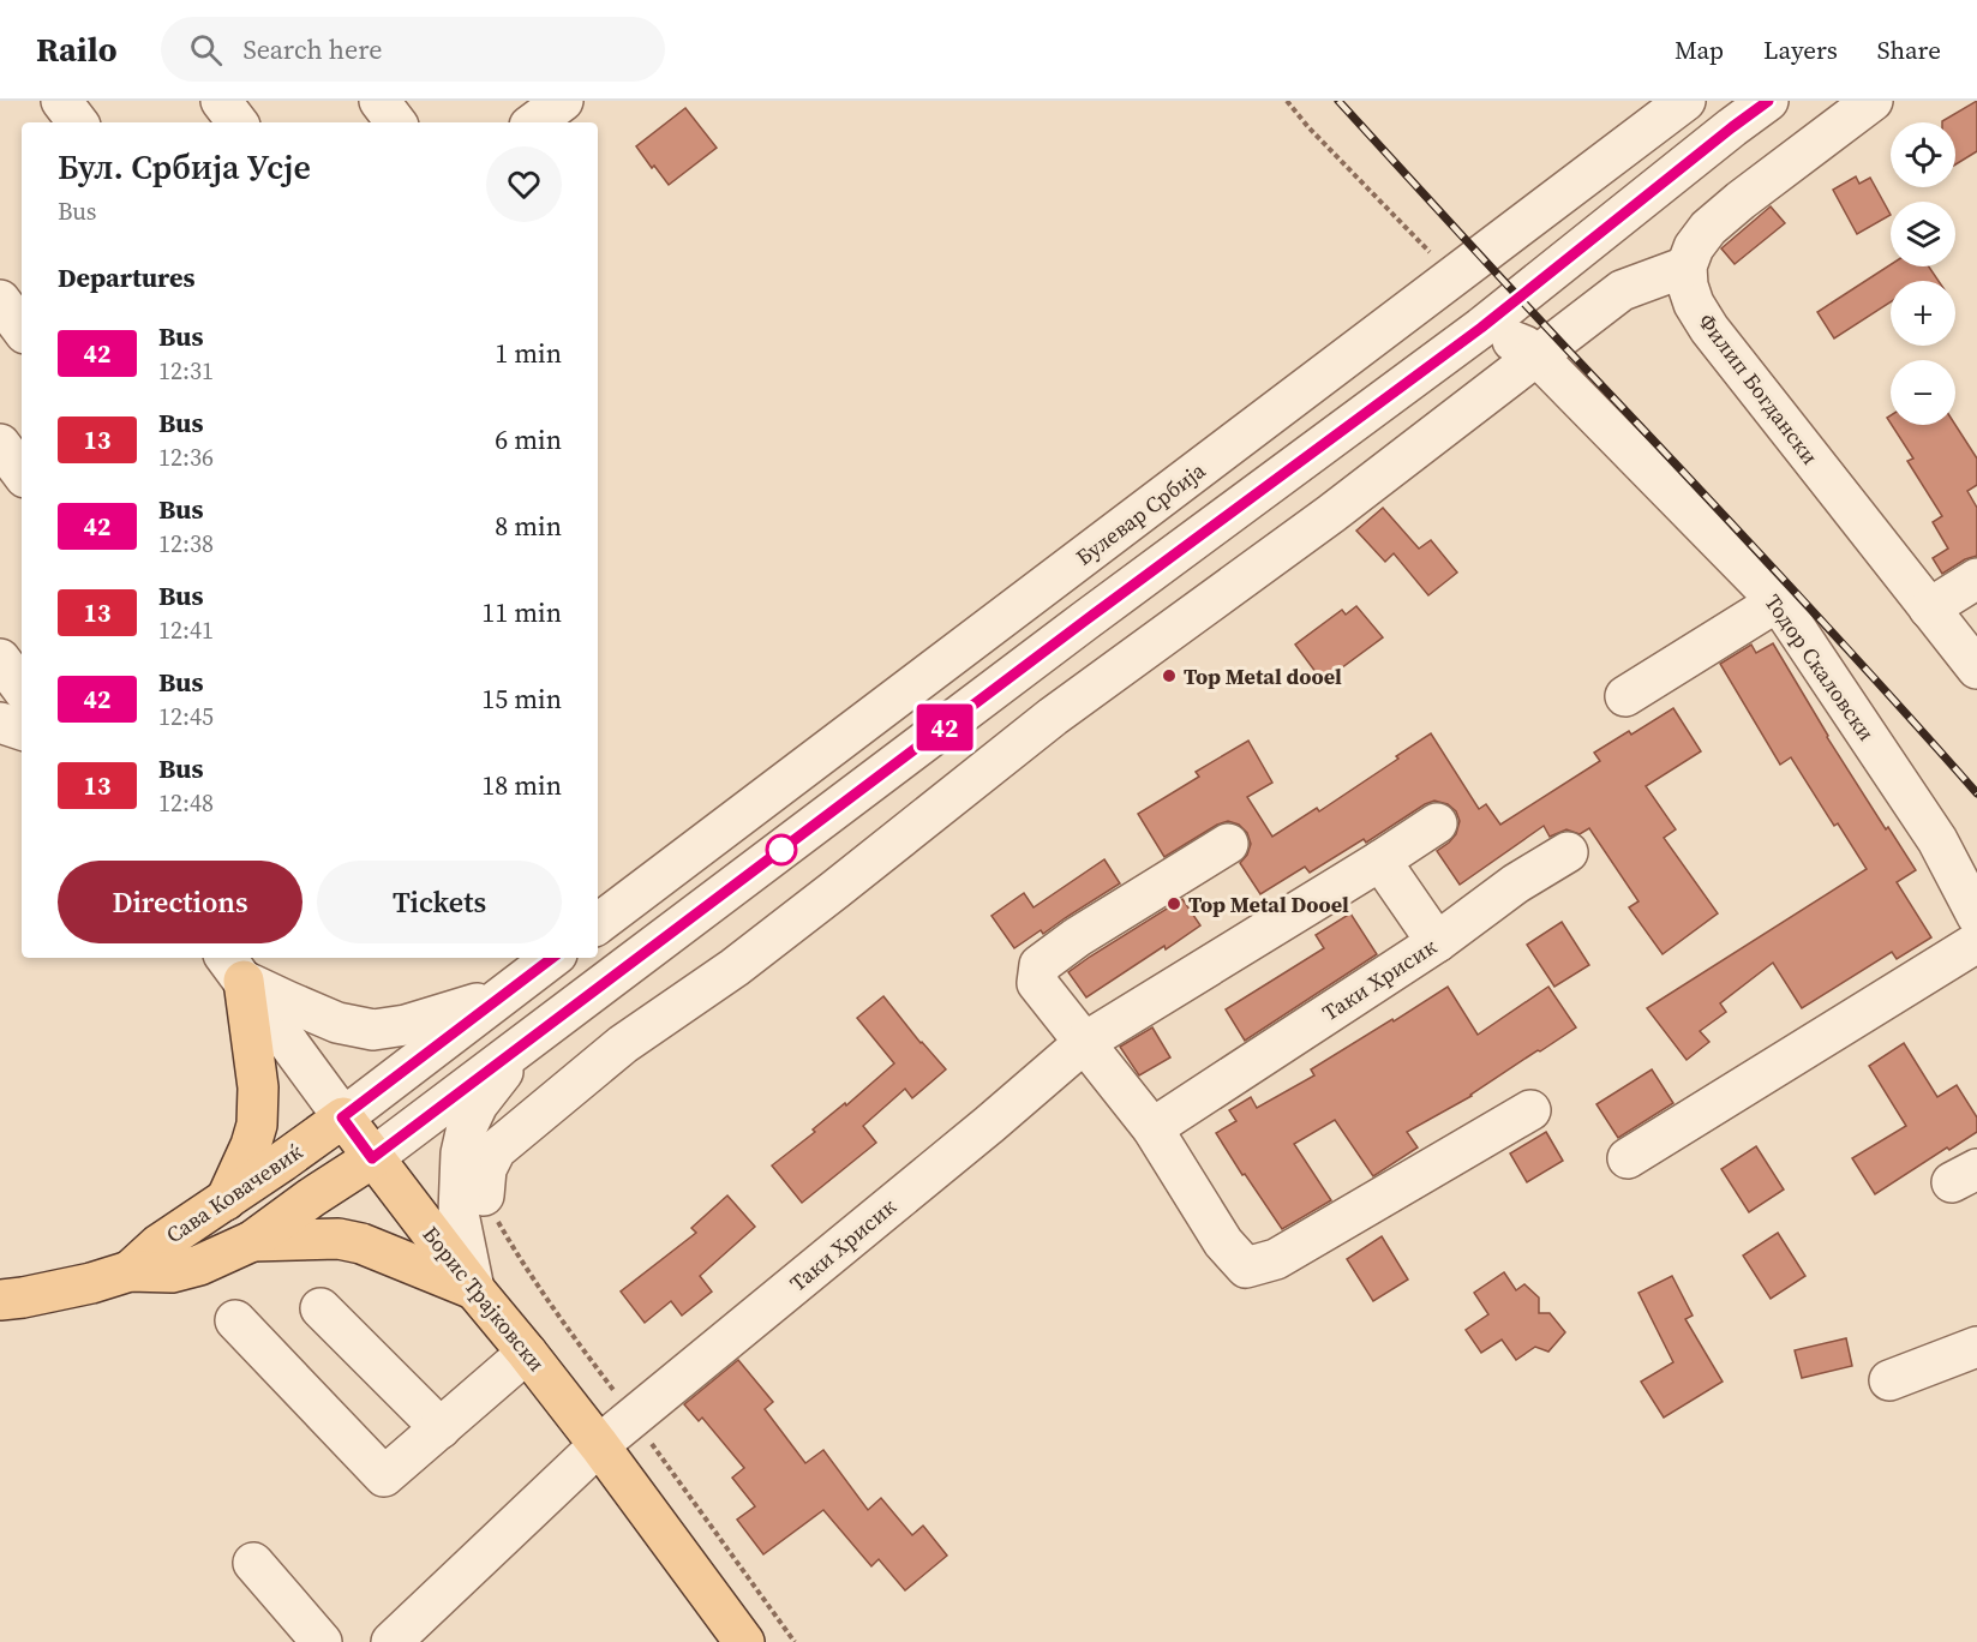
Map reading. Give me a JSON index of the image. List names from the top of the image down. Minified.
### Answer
{"streets":{"main road":["Сава Ковачевиќ","Борис Трајковски"],"street":["Филип Богдански","Булевар Србија","Тодор Скаловски","Таки Хрисик"]},"crossings":[["Таки Хрисик","Борис Трајковски"],["Сава Ковачевиќ","Борис Трајковски"]],"places":["Top Metal dooel","Top Metal Dooel"],"lines":["bus line 42"],"page":{"header":"Railo","search":"Search here","nav":["Map","Layers","Share"],"on_map":"42","map_buttons":["+","−"],"heading":[["Бул. Србија Усје","Bus"],"Departures"],"list":[{"mark":"42","name":"Bus","note":"12:31","value":"1 min"},{"mark":"13","name":"Bus","note":"12:36","value":"6 min"},{"mark":"42","name":"Bus","note":"12:38","value":"8 min"},{"mark":"13","name":"Bus","note":"12:41","value":"11 min"},{"mark":"42","name":"Bus","note":"12:45","value":"15 min"},{"mark":"13","name":"Bus","note":"12:48","value":"18 min"}],"buttons":["Directions","Tickets"]}}
